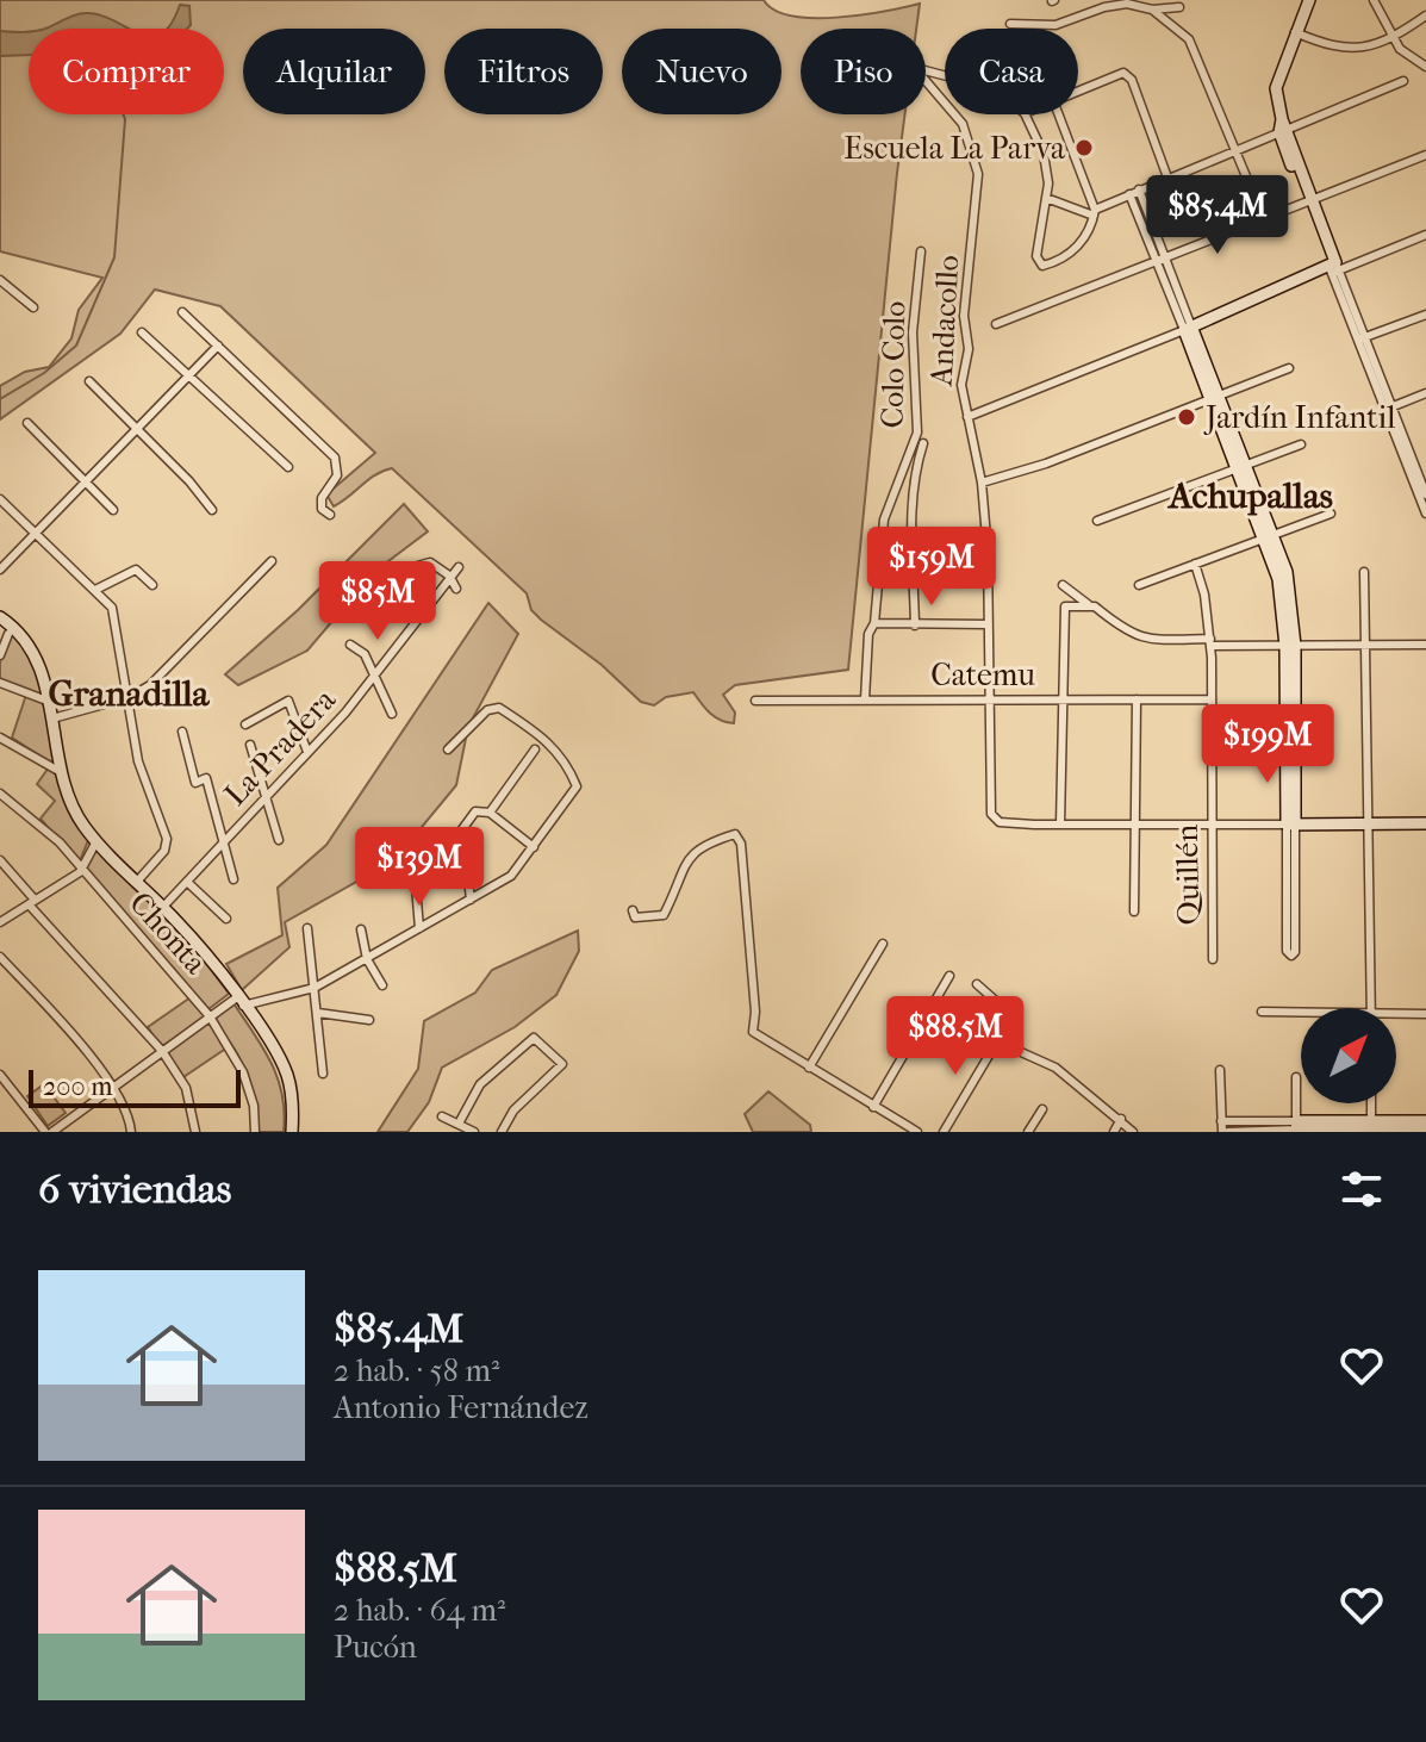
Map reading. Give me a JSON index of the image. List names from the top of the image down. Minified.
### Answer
{"streets":{"street":["Andacollo","Colo Colo","Catemu","La Pradera","Quillén","Chonta"]},"crossings":[["Andacollo","Catemu"],["Colo Colo","Catemu"],["Catemu","Quillén"]],"districts":["Achupallas","Granadilla"],"places":["Escuela La Parva","Jardín Infantil"],"scale_bar":"200 m","north":"top right","page":{"chip":["Comprar","Alquilar","Filtros","Nuevo","Piso","Casa"],"price":["$85.4M","$159M","$85M","$199M","$139M","$88.5M"],"scale":"200 m","heading":"6 viviendas","list":[{"name":"$85.4M","note":"2 hab. · 58 m² · Antonio Fernández"},{"name":"$88.5M","note":"2 hab. · 64 m² · Pucón"}]}}
